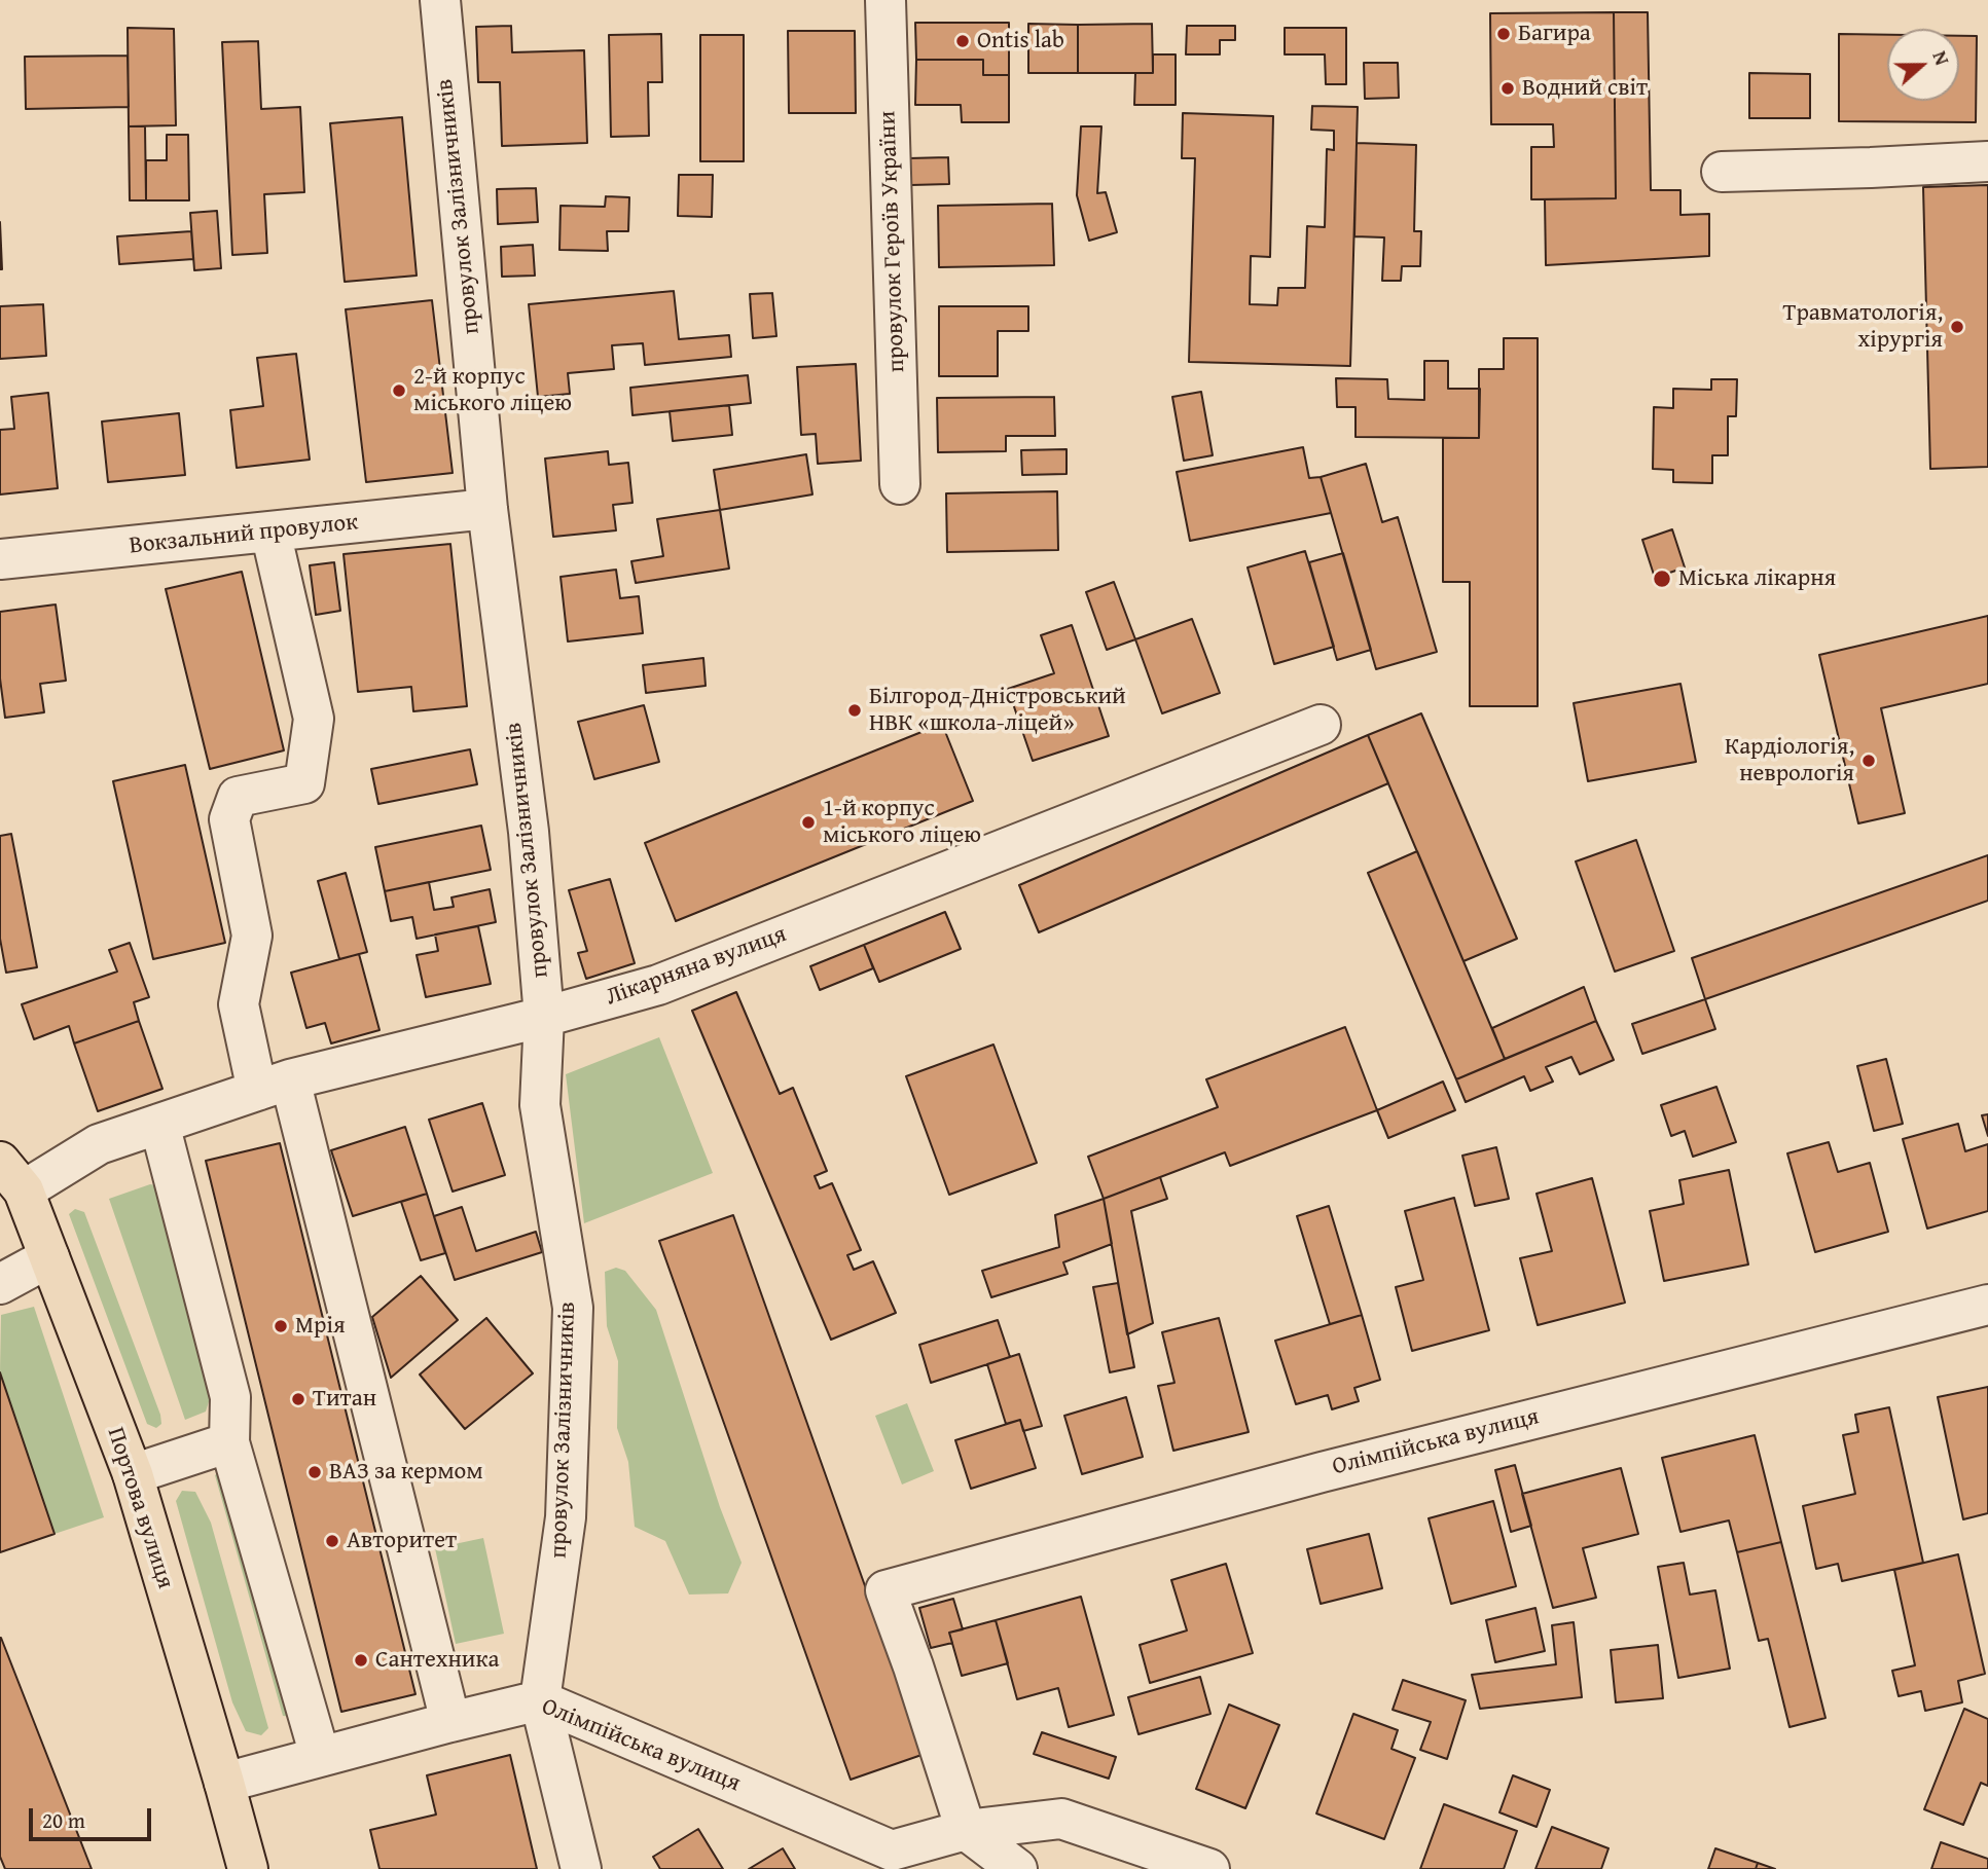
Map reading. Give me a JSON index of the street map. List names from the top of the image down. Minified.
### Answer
{"streets":{"main road":["Портова вулиця"],"street":["провулок Залізничників","провулок Героїв України","Вокзальний провулок","Лікарняна вулиця","Олімпійська вулиця"]},"crossings":[["провулок Залізничників","Вокзальний провулок"],["провулок Залізничників","Лікарняна вулиця"],["провулок Залізничників","Олімпійська вулиця"],["Лікарняна вулиця","Портова вулиця"],["Олімпійська вулиця","Портова вулиця"]],"places":["Багира","Ontis lab","Водний світ","Травматологія, хірургія","2-й корпус міського ліцею","Міська лікарня","Білгород-Дністровський НВК «школа-ліцей»","Кардіологія, неврологія","1-й корпус міського ліцею","Мрія","Титан","ВАЗ за кермом","Авторитет","Сантехника"],"scale_bar":"20 m","north":"right"}
